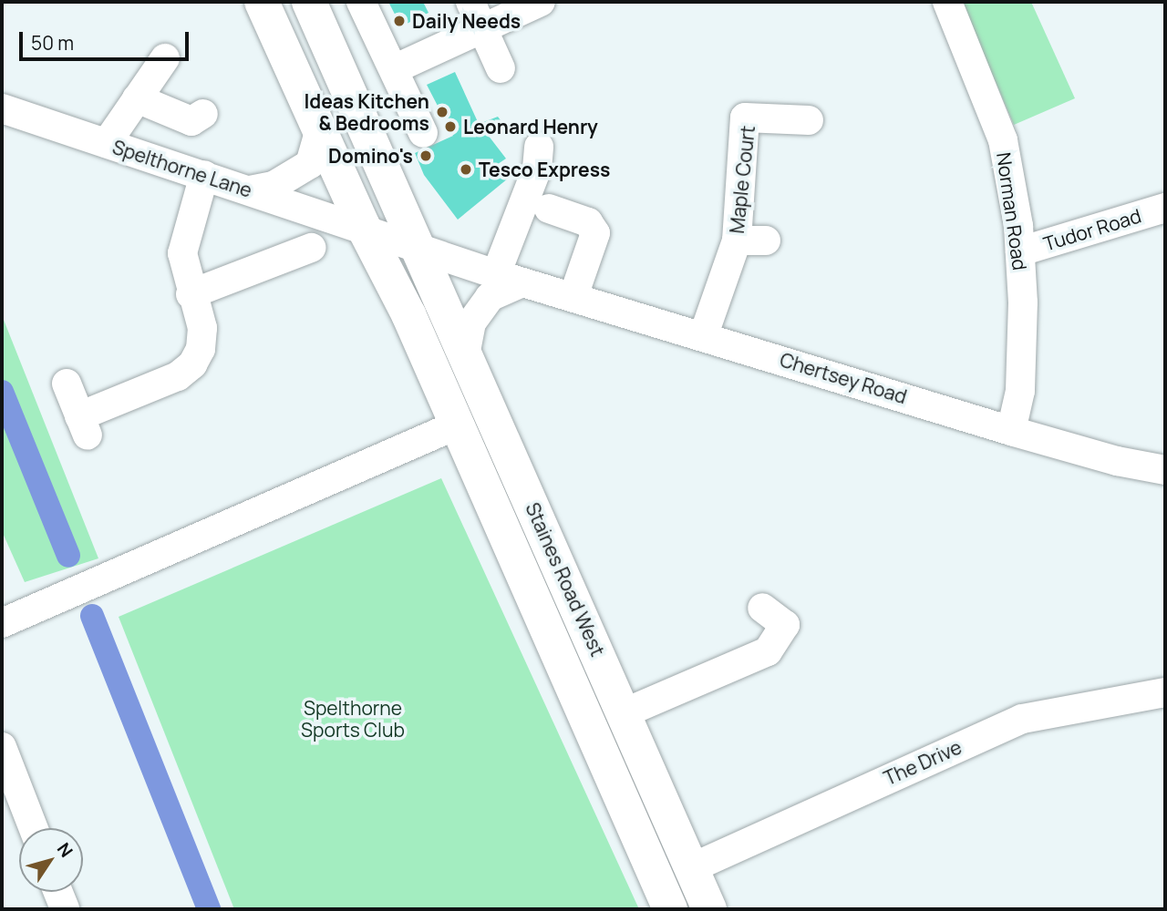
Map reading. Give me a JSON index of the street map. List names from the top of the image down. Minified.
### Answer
{"streets":{"highway":["Staines Road West"],"street":["Spelthorne Lane","Maple Court","Norman Road","Tudor Road","Chertsey Road","The Drive"]},"crossings":[["Spelthorne Lane","Chertsey Road"],["Maple Court","Chertsey Road"],["Norman Road","Tudor Road"],["Norman Road","Chertsey Road"],["Chertsey Road","Staines Road West"],["Staines Road West","The Drive"]],"parks":["Spelthorne Sports Club"],"places":["Daily Needs","Ideas Kitchen & Bedrooms","Leonard Henry","Domino's","Tesco Express"],"scale_bar":"50 m","north":"top right"}
